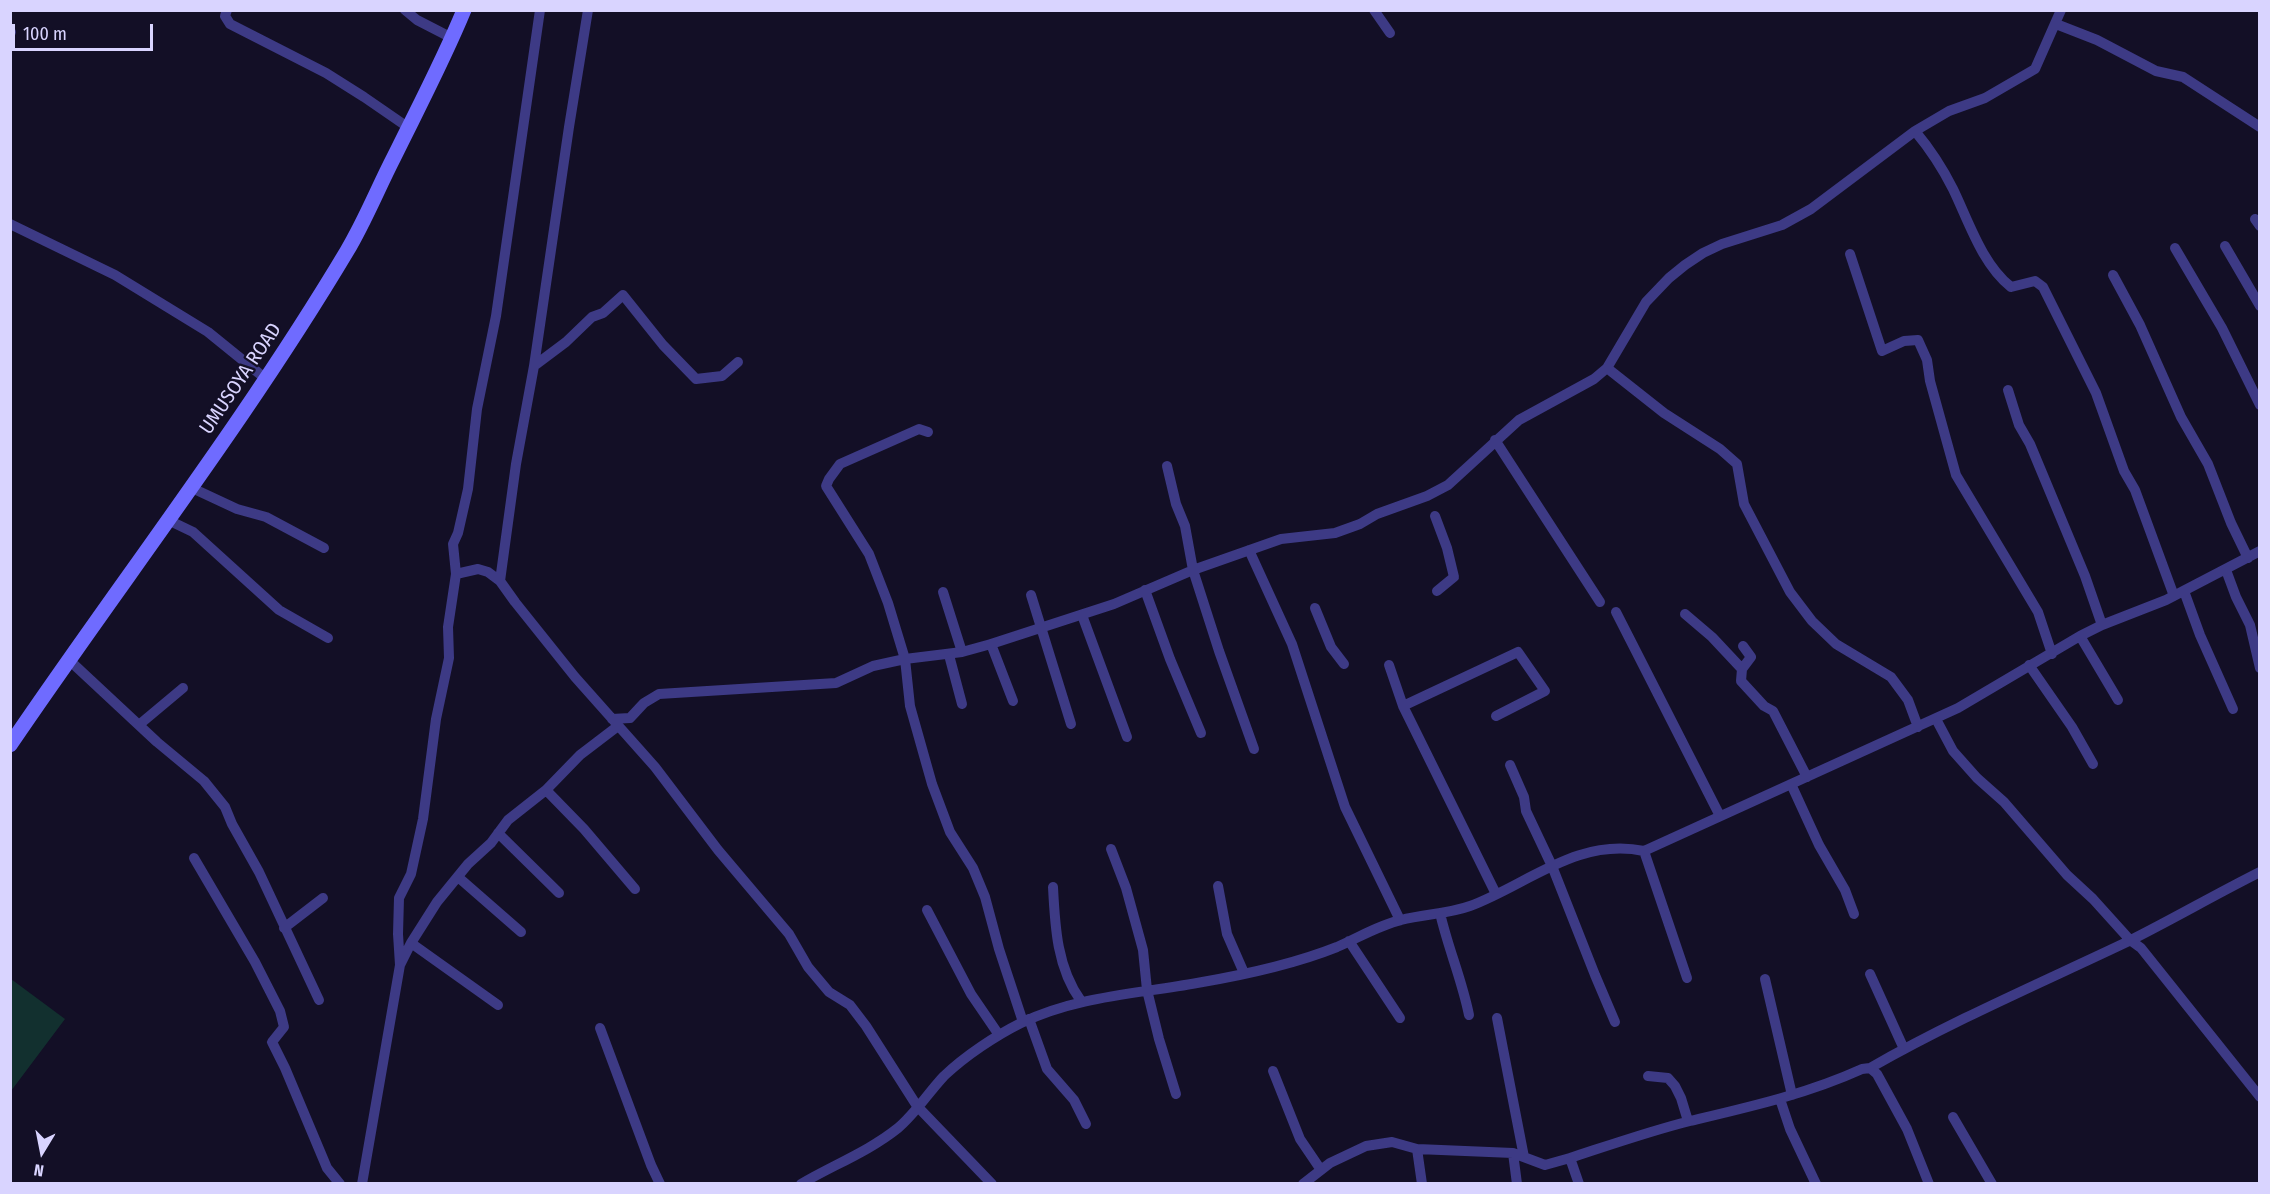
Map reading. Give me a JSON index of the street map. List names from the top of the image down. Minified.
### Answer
{"streets":{"main road":["UMUSOYA ROAD"]},"scale_bar":"100 m","north":"bottom"}
